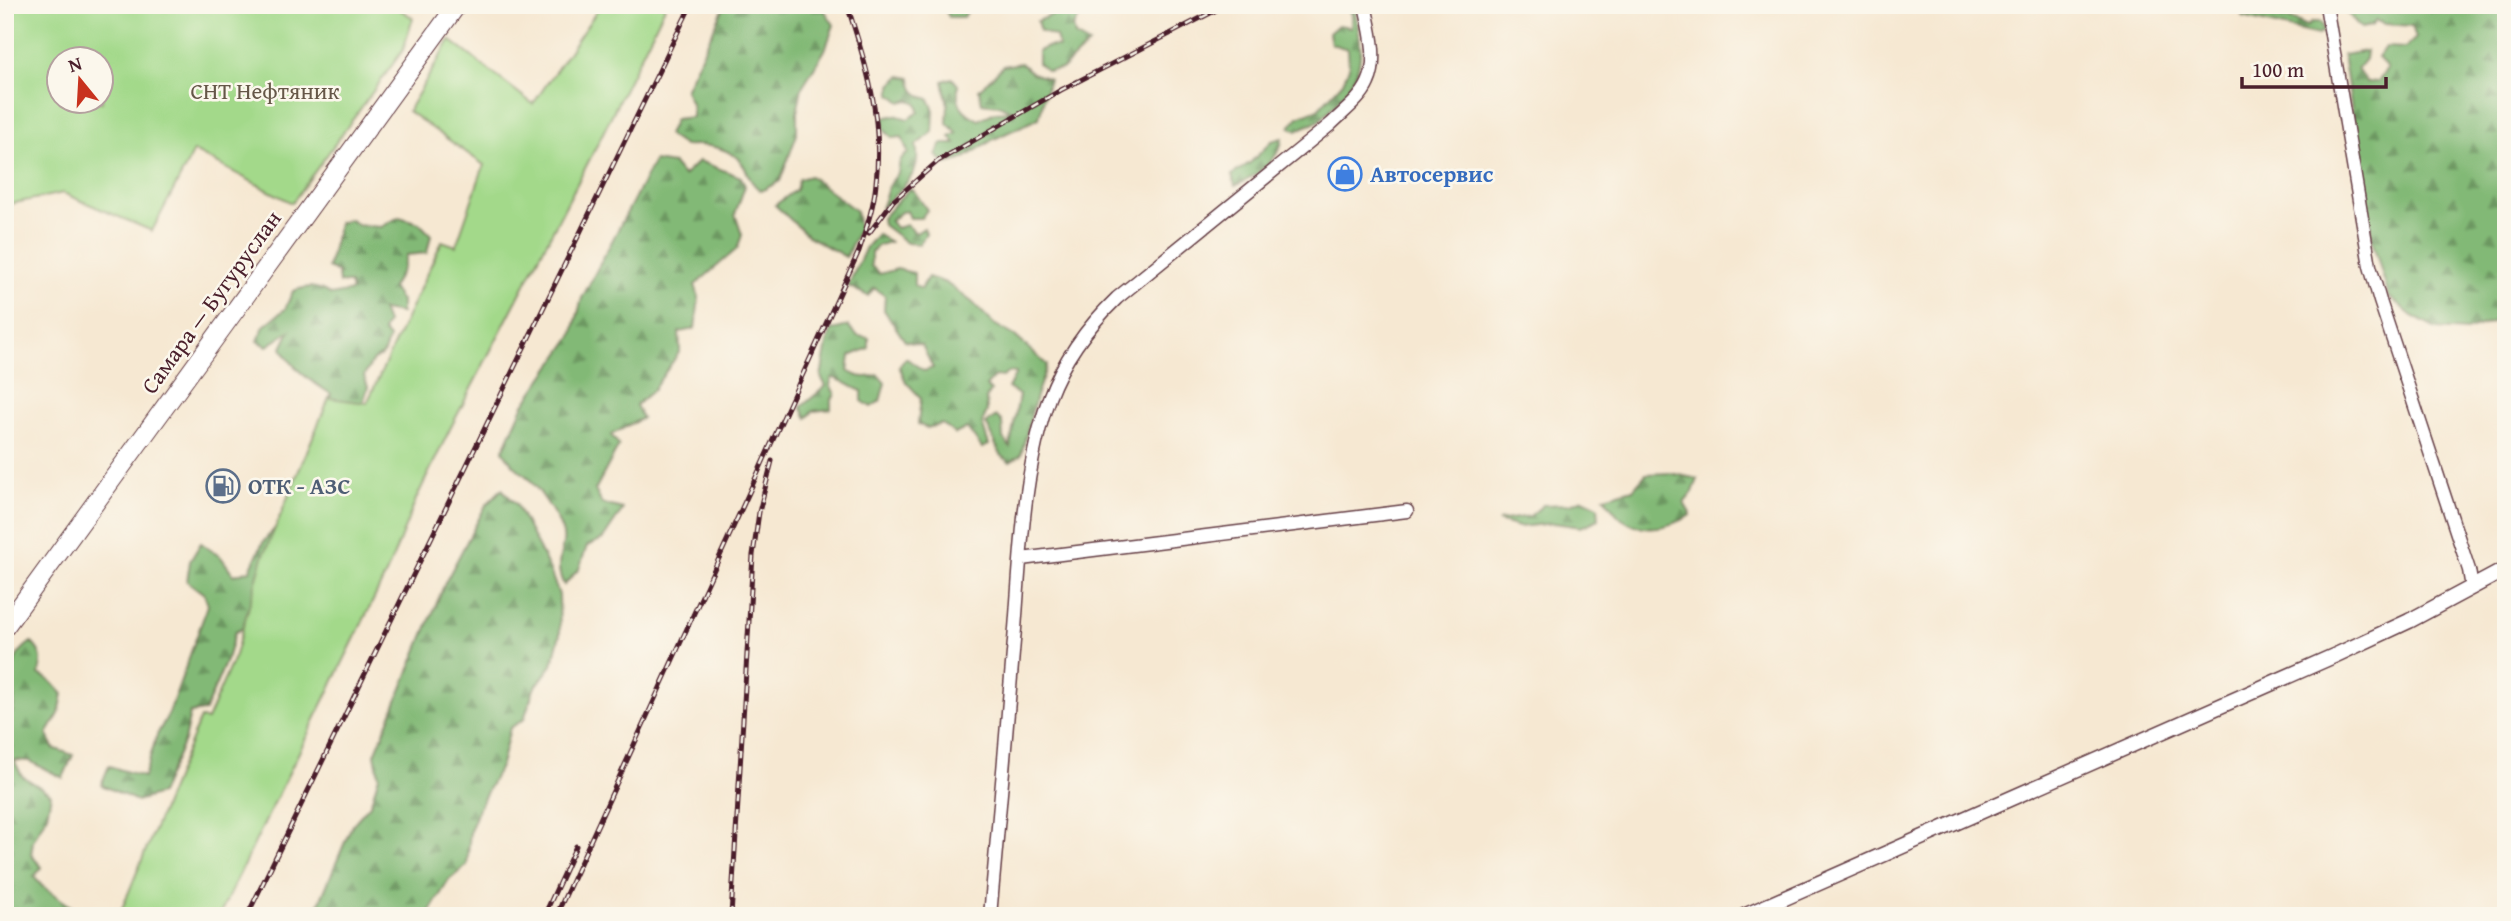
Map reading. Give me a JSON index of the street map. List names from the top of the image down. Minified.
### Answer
{"streets":{"main road":["Самара — Бугуруслан"]},"parks":["СНТ Нефтяник"],"places":{"shop":["Автосервис"],"fuel station":["ОТК - АЗС"]},"scale_bar":"100 m","north":"top"}
